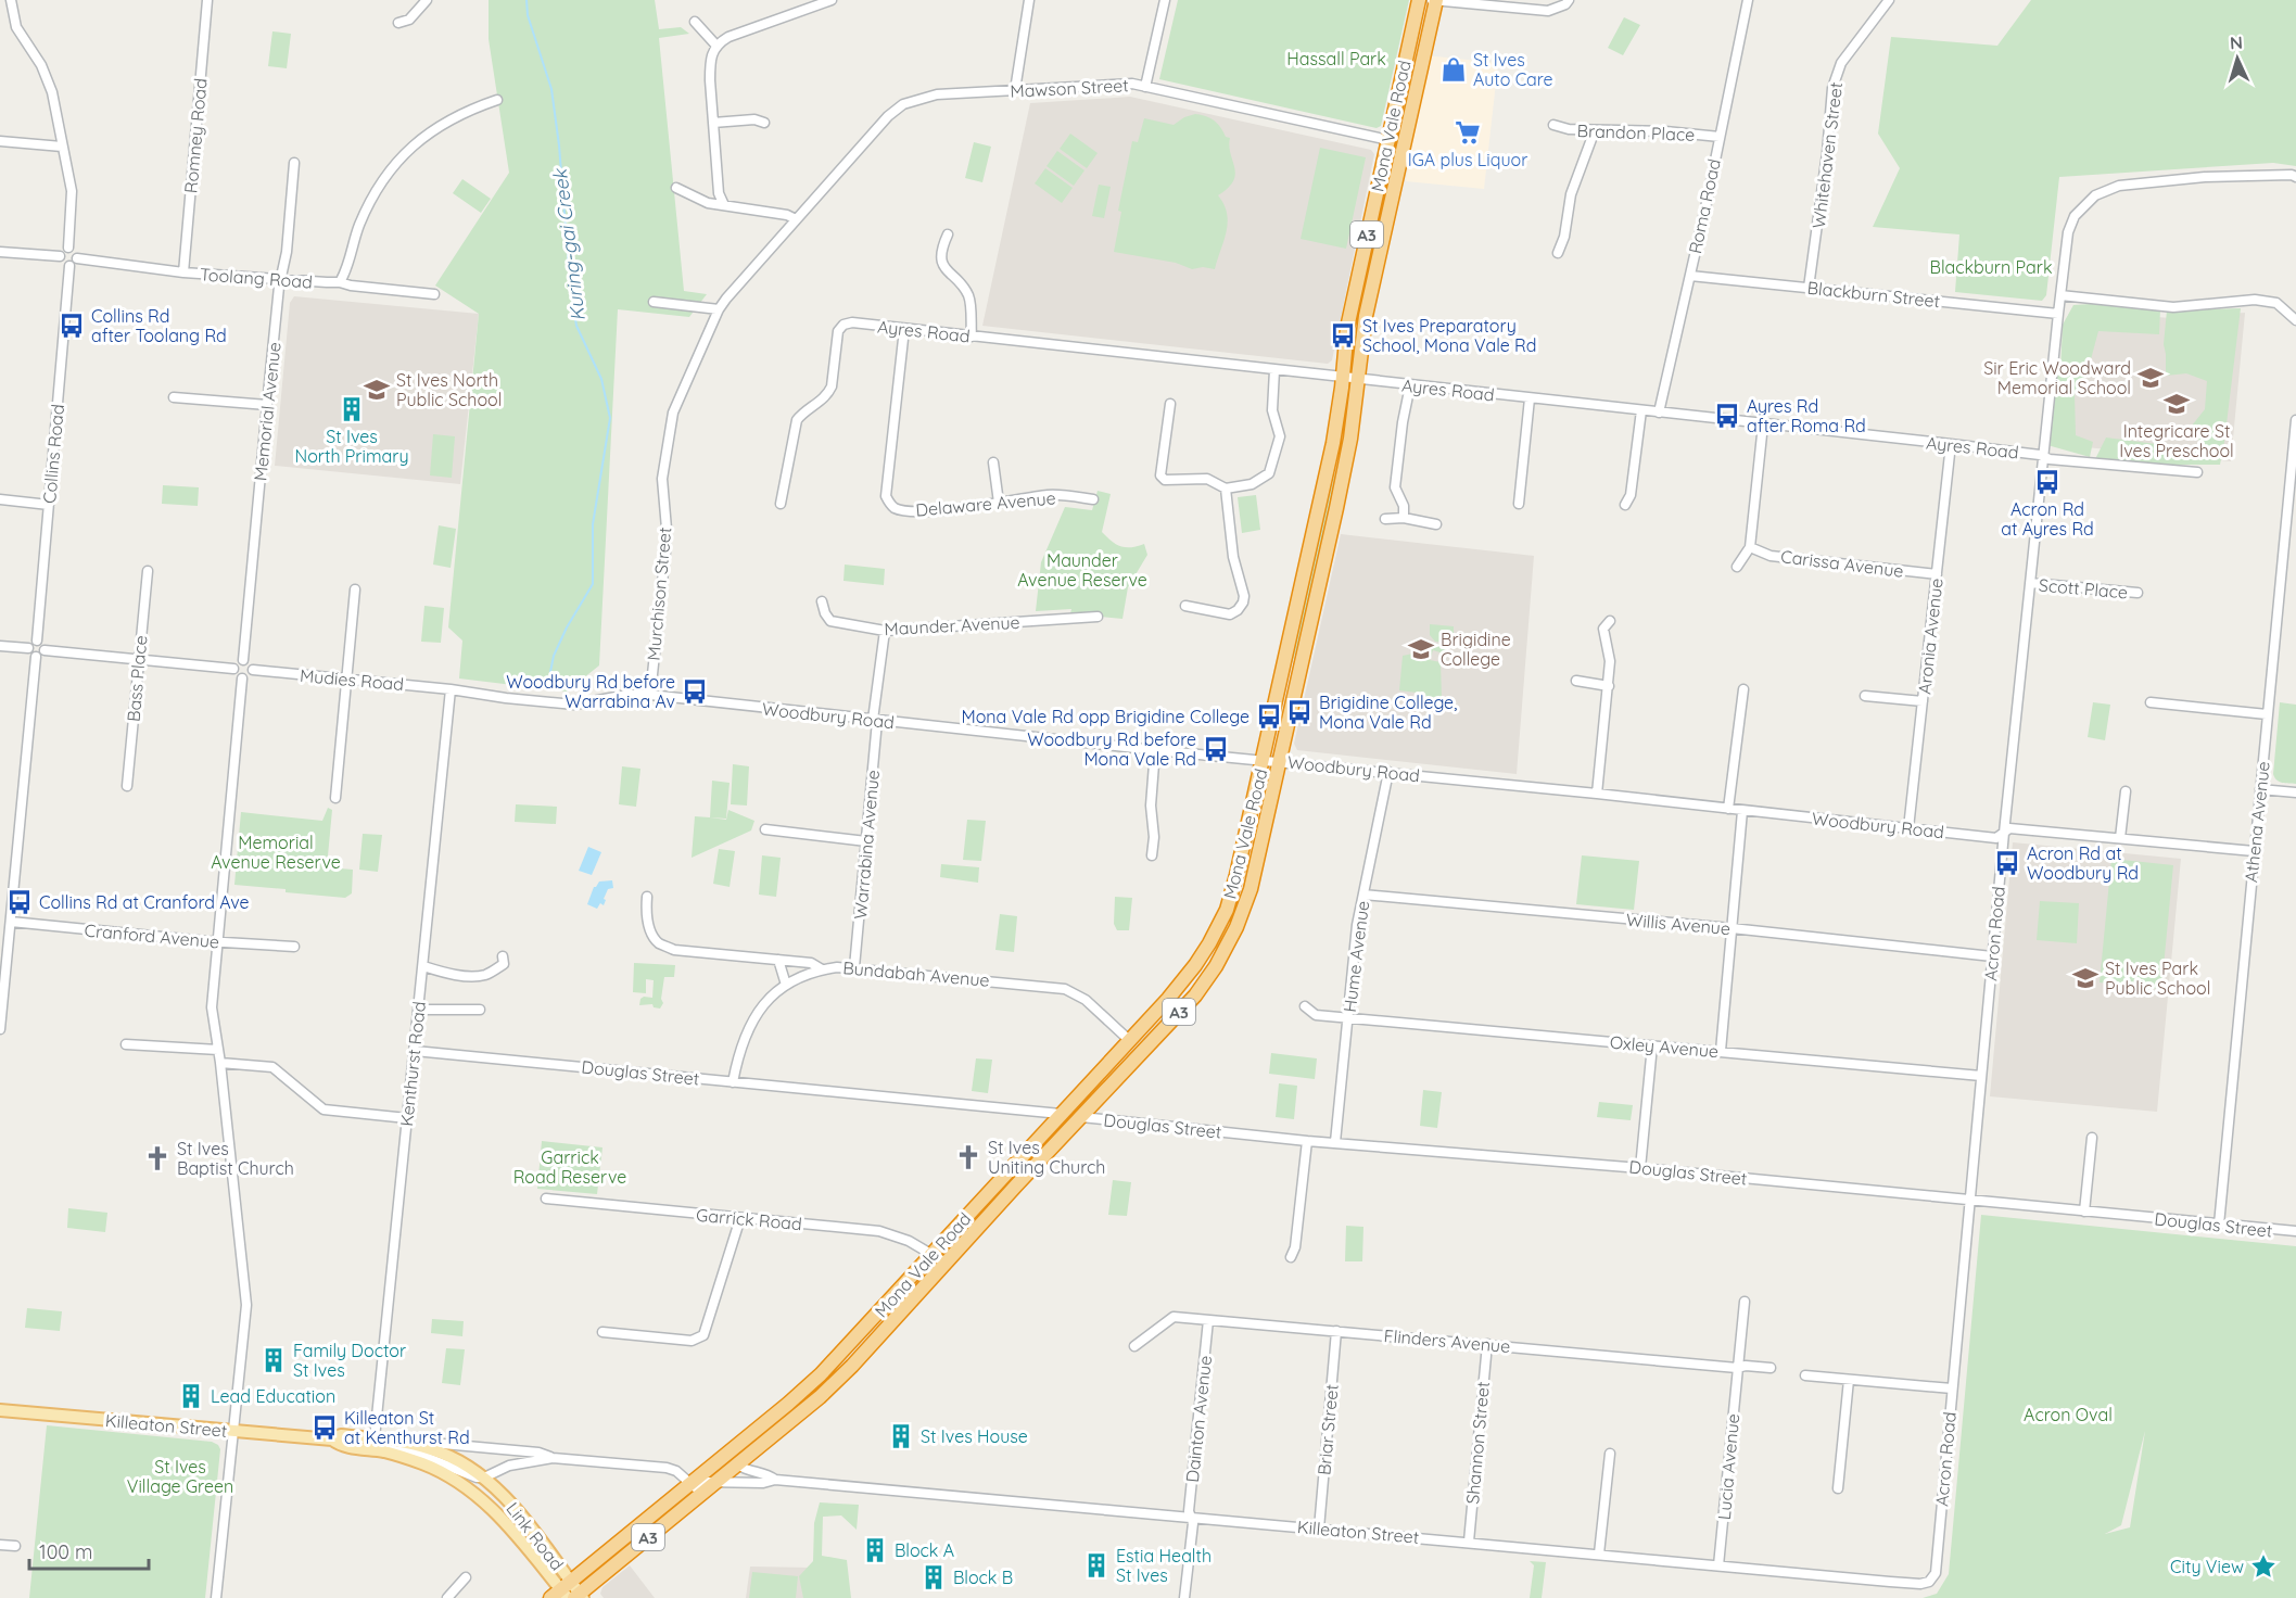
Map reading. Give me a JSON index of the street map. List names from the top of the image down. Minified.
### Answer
{"streets":{"highway":["Mona Vale Road","A3"],"main road":["Killeaton Street","Link Road"],"street":["Mawson Street","Brandon Place","Romney Road","Whitehaven Street","Roma Road","Toolang Road","Blackburn Street","Ayres Road","Memorial Avenue","Collins Road","Delaware Avenue","Carissa Avenue","Scott Place","Murchison Street","Maunder Avenue","Aronia Avenue","Bass Place","Mudies Road","Woodbury Road","Athena Avenue","Warrabina Avenue","Willis Avenue","Acron Road","Cranford Avenue","Hume Avenue","Bundabah Avenue","Oxley Avenue","Kenthurst Road","Douglas Street","Garrick Road","Flinders Avenue","Dainton Avenue","Briar Street","Shannon Street","Lucia Avenue"]},"crossings":[["Mawson Street","Mona Vale Road"],["Mawson Street","Murchison Street"],["Mona Vale Road","Ayres Road"],["Mona Vale Road","Woodbury Road"],["Mona Vale Road","Bundabah Avenue"],["Mona Vale Road","Douglas Street"],["Mona Vale Road","Garrick Road"],["Mona Vale Road","Killeaton Street"],["Mona Vale Road","Link Road"],["Brandon Place","Roma Road"],["Romney Road","Toolang Road"],["Whitehaven Street","Blackburn Street"],["Roma Road","Blackburn Street"],["Roma Road","Ayres Road"],["Toolang Road","Memorial Avenue"],["Toolang Road","Collins Road"],["Blackburn Street","Acron Road"],["Ayres Road","Delaware Avenue"],["Ayres Road","Aronia Avenue"],["Ayres Road","Acron Road"],["Memorial Avenue","Mudies Road"],["Carissa Avenue","Aronia Avenue"],["Scott Place","Acron Road"],["Murchison Street","Woodbury Road"],["Maunder Avenue","Warrabina Avenue"],["Aronia Avenue","Woodbury Road"],["Mudies Road","Woodbury Road"],["Mudies Road","Kenthurst Road"],["Woodbury Road","Athena Avenue"],["Woodbury Road","Warrabina Avenue"],["Woodbury Road","Acron Road"],["Woodbury Road","Hume Avenue"],["Woodbury Road","Kenthurst Road"],["Athena Avenue","Douglas Street"],["Warrabina Avenue","Bundabah Avenue"],["Willis Avenue","Acron Road"],["Willis Avenue","Hume Avenue"],["Acron Road","Oxley Avenue"],["Acron Road","Douglas Street"],["Acron Road","Killeaton Street"],["Hume Avenue","Oxley Avenue"],["Hume Avenue","Douglas Street"],["Kenthurst Road","Douglas Street"],["Kenthurst Road","Killeaton Street"],["Flinders Avenue","Dainton Avenue"],["Flinders Avenue","Briar Street"],["Flinders Avenue","Shannon Street"],["Flinders Avenue","Lucia Avenue"],["Dainton Avenue","Killeaton Street"],["Killeaton Street","Briar Street"],["Killeaton Street","Shannon Street"],["Killeaton Street","Lucia Avenue"],["Killeaton Street","Link Road"]],"water":["Kuring-gai Creek"],"parks":["Hassall Park","Blackburn Park","Maunder Avenue Reserve","Memorial Avenue Reserve","Garrick Road Reserve","Acron Oval","St Ives Village Green"],"places":{"shop":["St Ives Auto Care"],"supermarket":["IGA plus Liquor"],"bus stop":["Collins Rd after Toolang Rd","St Ives Preparatory School, Mona Vale Rd","Ayres Rd after Roma Rd","Acron Rd at Ayres Rd","Woodbury Rd before Warrabina Av","Brigidine College, Mona Vale Rd","Mona Vale Rd opp Brigidine College","Woodbury Rd before Mona Vale Rd","Acron Rd at Woodbury Rd","Collins Rd at Cranford Ave","Killeaton St at Kenthurst Rd"],"school or university":["Sir Eric Woodward Memorial School","St Ives North Public School","Integricare St Ives Preschool","Brigidine College","St Ives Park Public School"],"building":["St Ives North Primary","Family Doctor St Ives","Lead Education","St Ives House","Block A","Estia Health St Ives","Block B"],"church":["St Ives Uniting Church","St Ives Baptist Church"],"place":["City View"]},"scale_bar":"100 m","north":"top"}
